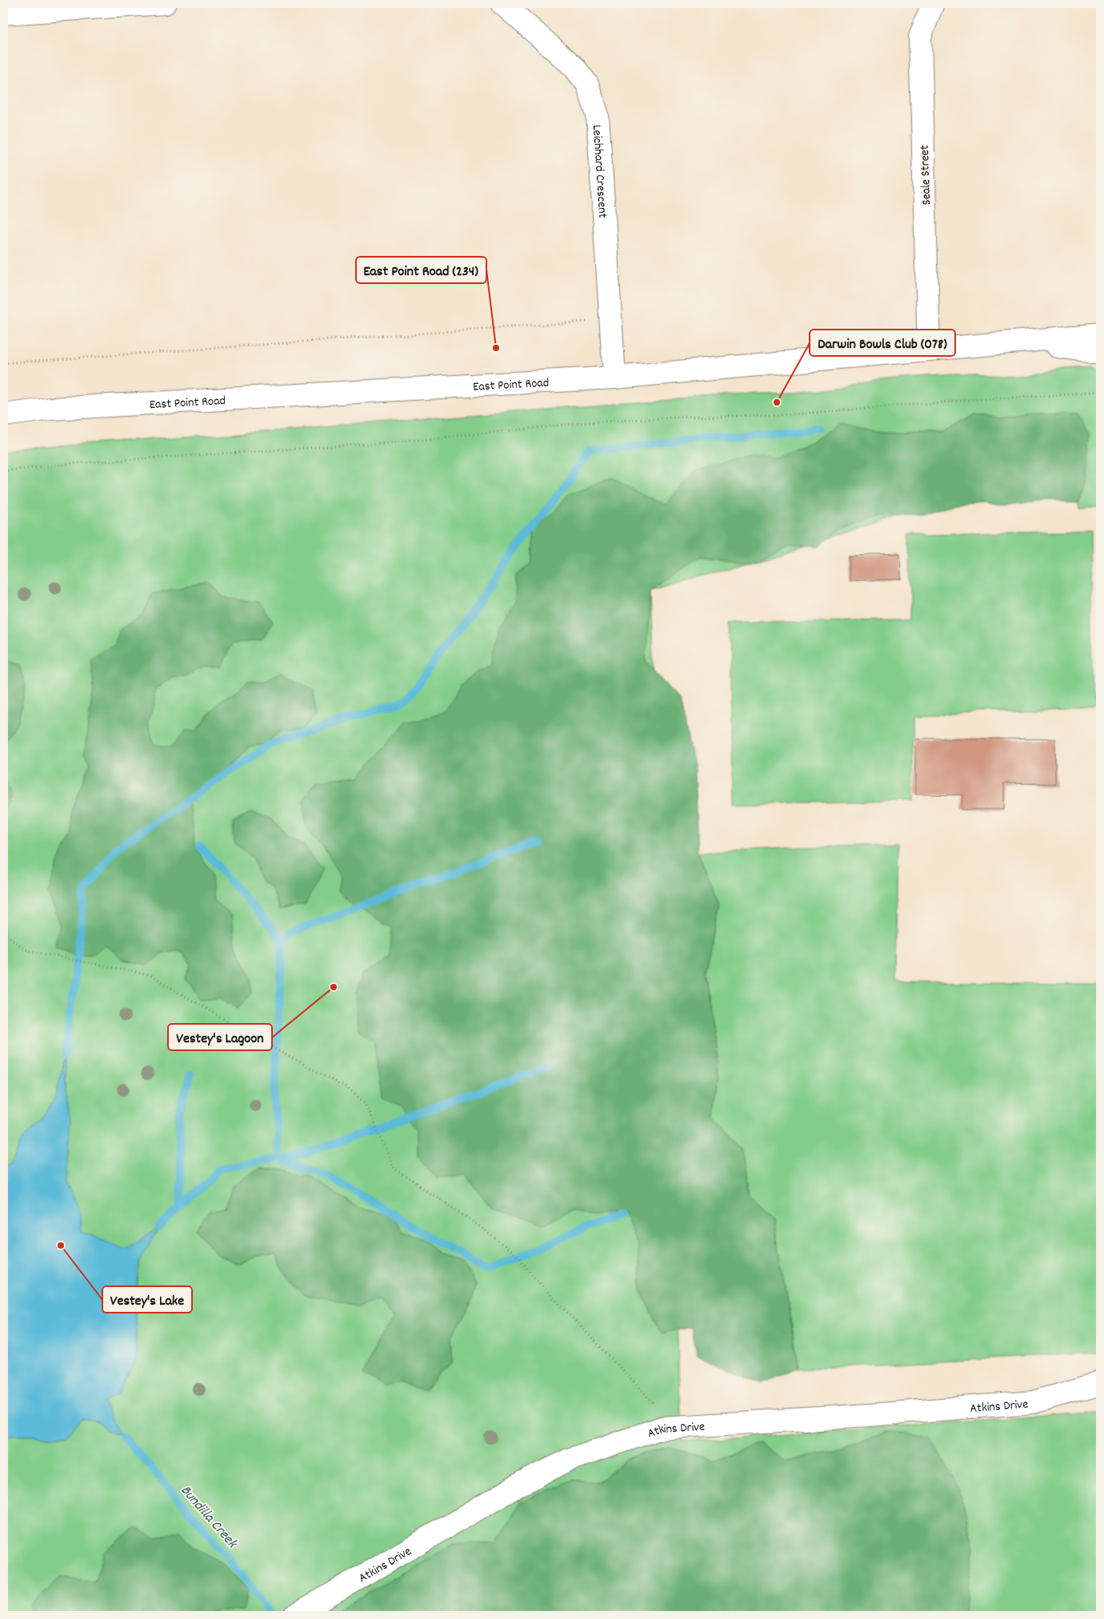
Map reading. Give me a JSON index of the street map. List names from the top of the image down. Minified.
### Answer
{"streets":{"street":["Leichhard Crescent","Seale Street","East Point Road","Atkins Drive"]},"crossings":[["Leichhard Crescent","East Point Road"],["Seale Street","East Point Road"]],"water":["Bundilla Creek"],"places":["East Point Road (234)","Darwin Bowls Club (078)","Vestey's Lagoon","Vestey's Lake"]}
